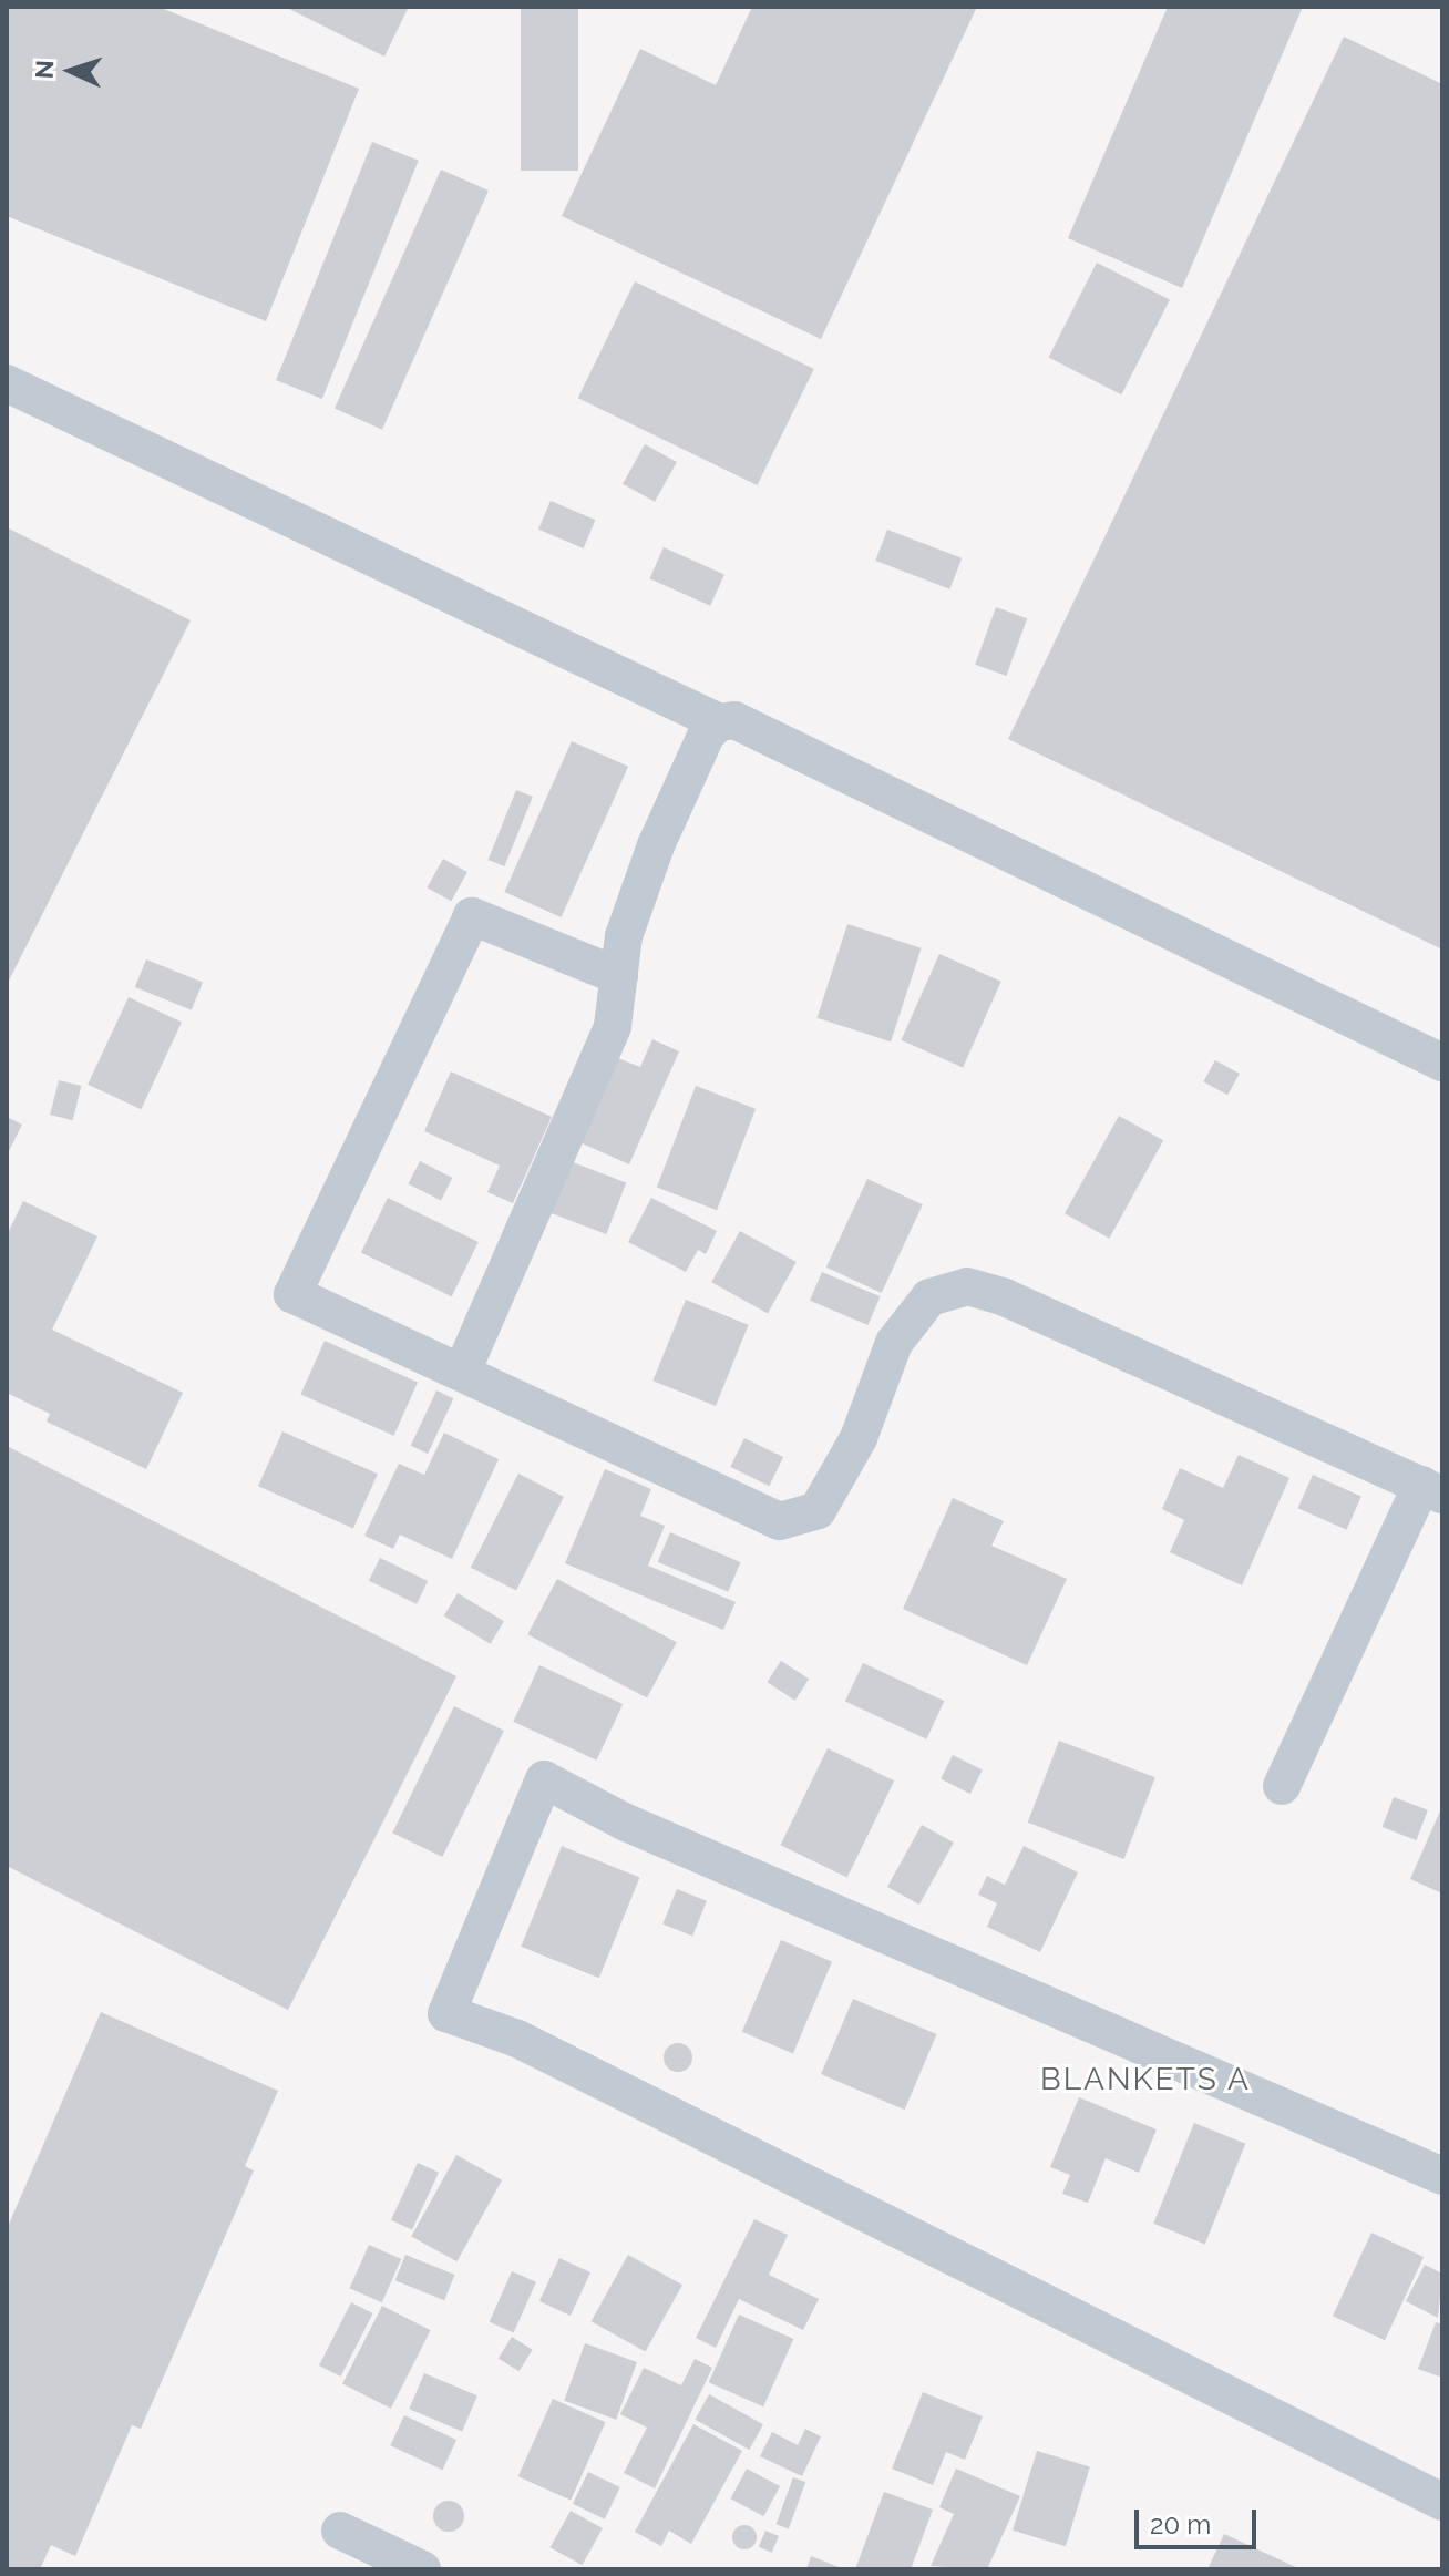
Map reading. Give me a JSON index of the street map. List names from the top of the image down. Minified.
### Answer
{"districts":["BLANKETS A"],"scale_bar":"20 m","north":"left"}
